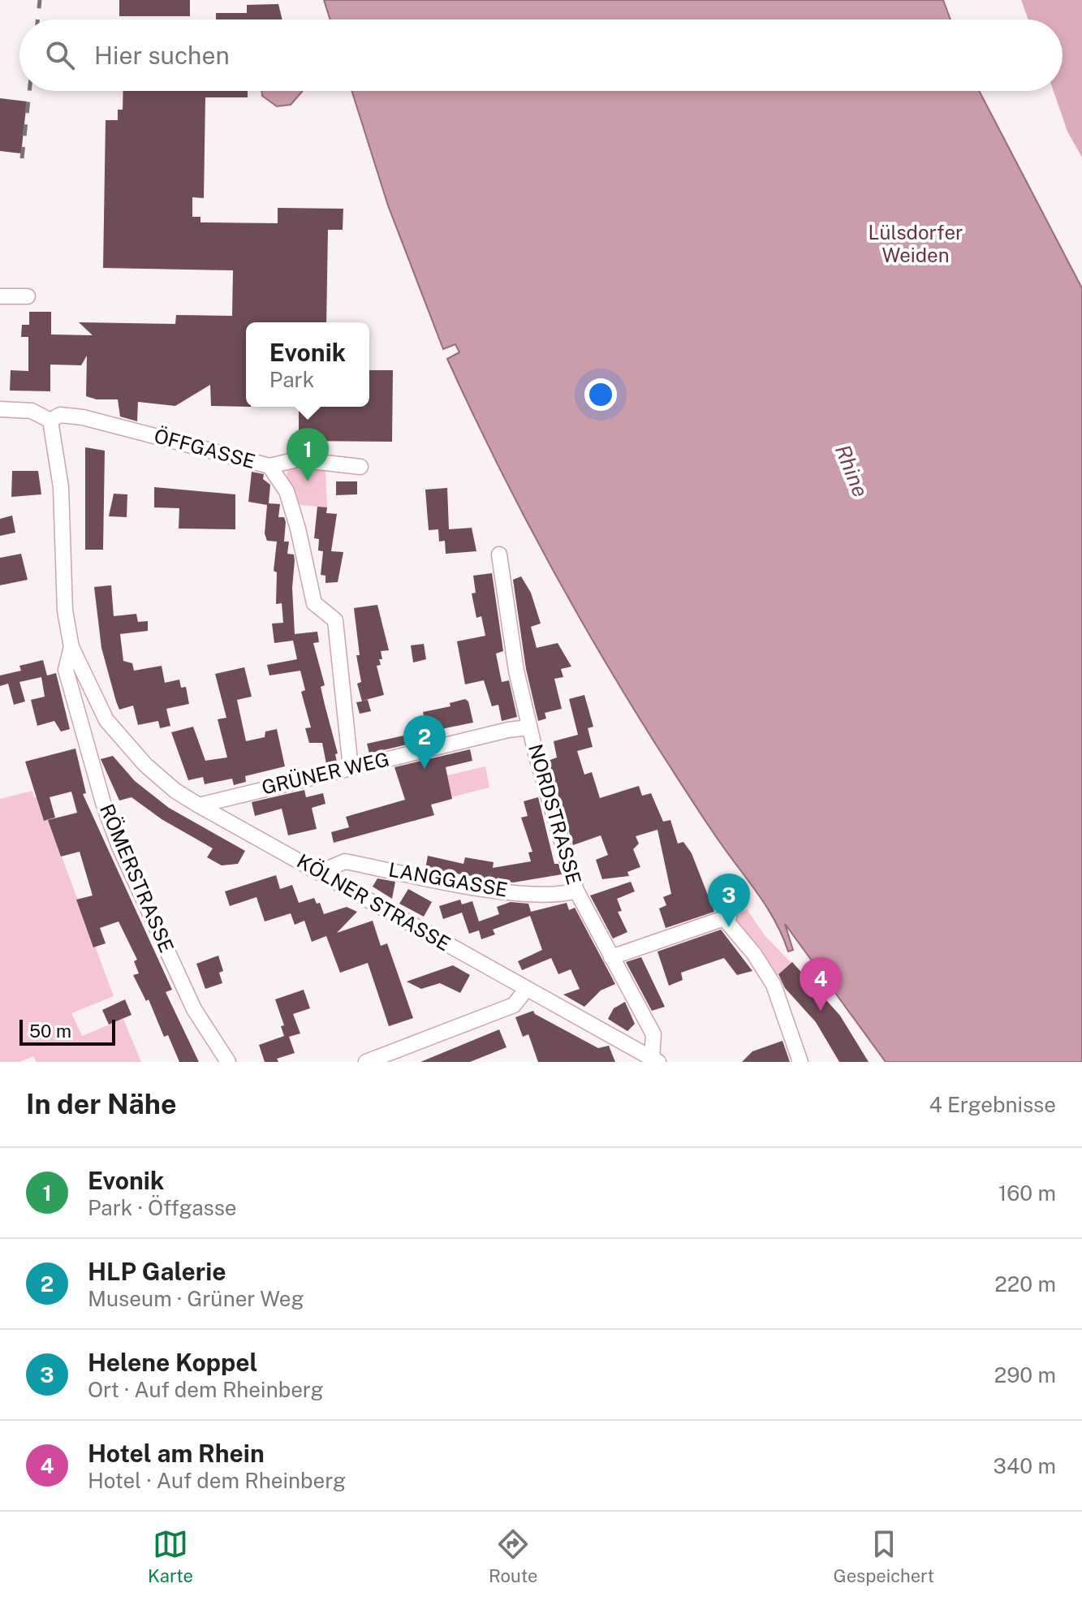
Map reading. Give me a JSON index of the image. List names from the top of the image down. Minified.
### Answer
{"streets":{"street":["ÖFFGASSE","GRÜNER WEG","NORDSTRASSE","RÖMERSTRASSE","LANGGASSE","KÖLNER STRASSE"]},"crossings":[["ÖFFGASSE","KÖLNER STRASSE"],["GRÜNER WEG","NORDSTRASSE"],["GRÜNER WEG","KÖLNER STRASSE"],["NORDSTRASSE","LANGGASSE"],["NORDSTRASSE","KÖLNER STRASSE"],["RÖMERSTRASSE","KÖLNER STRASSE"],["LANGGASSE","KÖLNER STRASSE"]],"water":["Rhine"],"parks":["Lülsdorfer Weiden"],"scale_bar":"50 m","page":{"search":"Hier suchen","popup":["Evonik","Park"],"pins":["1","2","3","4"],"scale":"50 m","heading":["In der Nähe","4 Ergebnisse"],"list":[{"mark":"1","name":"Evonik","note":"Park · Öffgasse","value":"160 m"},{"mark":"2","name":"HLP Galerie","note":"Museum · Grüner Weg","value":"220 m"},{"mark":"3","name":"Helene Koppel","note":"Ort · Auf dem Rheinberg","value":"290 m"},{"mark":"4","name":"Hotel am Rhein","note":"Hotel · Auf dem Rheinberg","value":"340 m"}],"nav":["Karte","Route","Gespeichert"]}}
